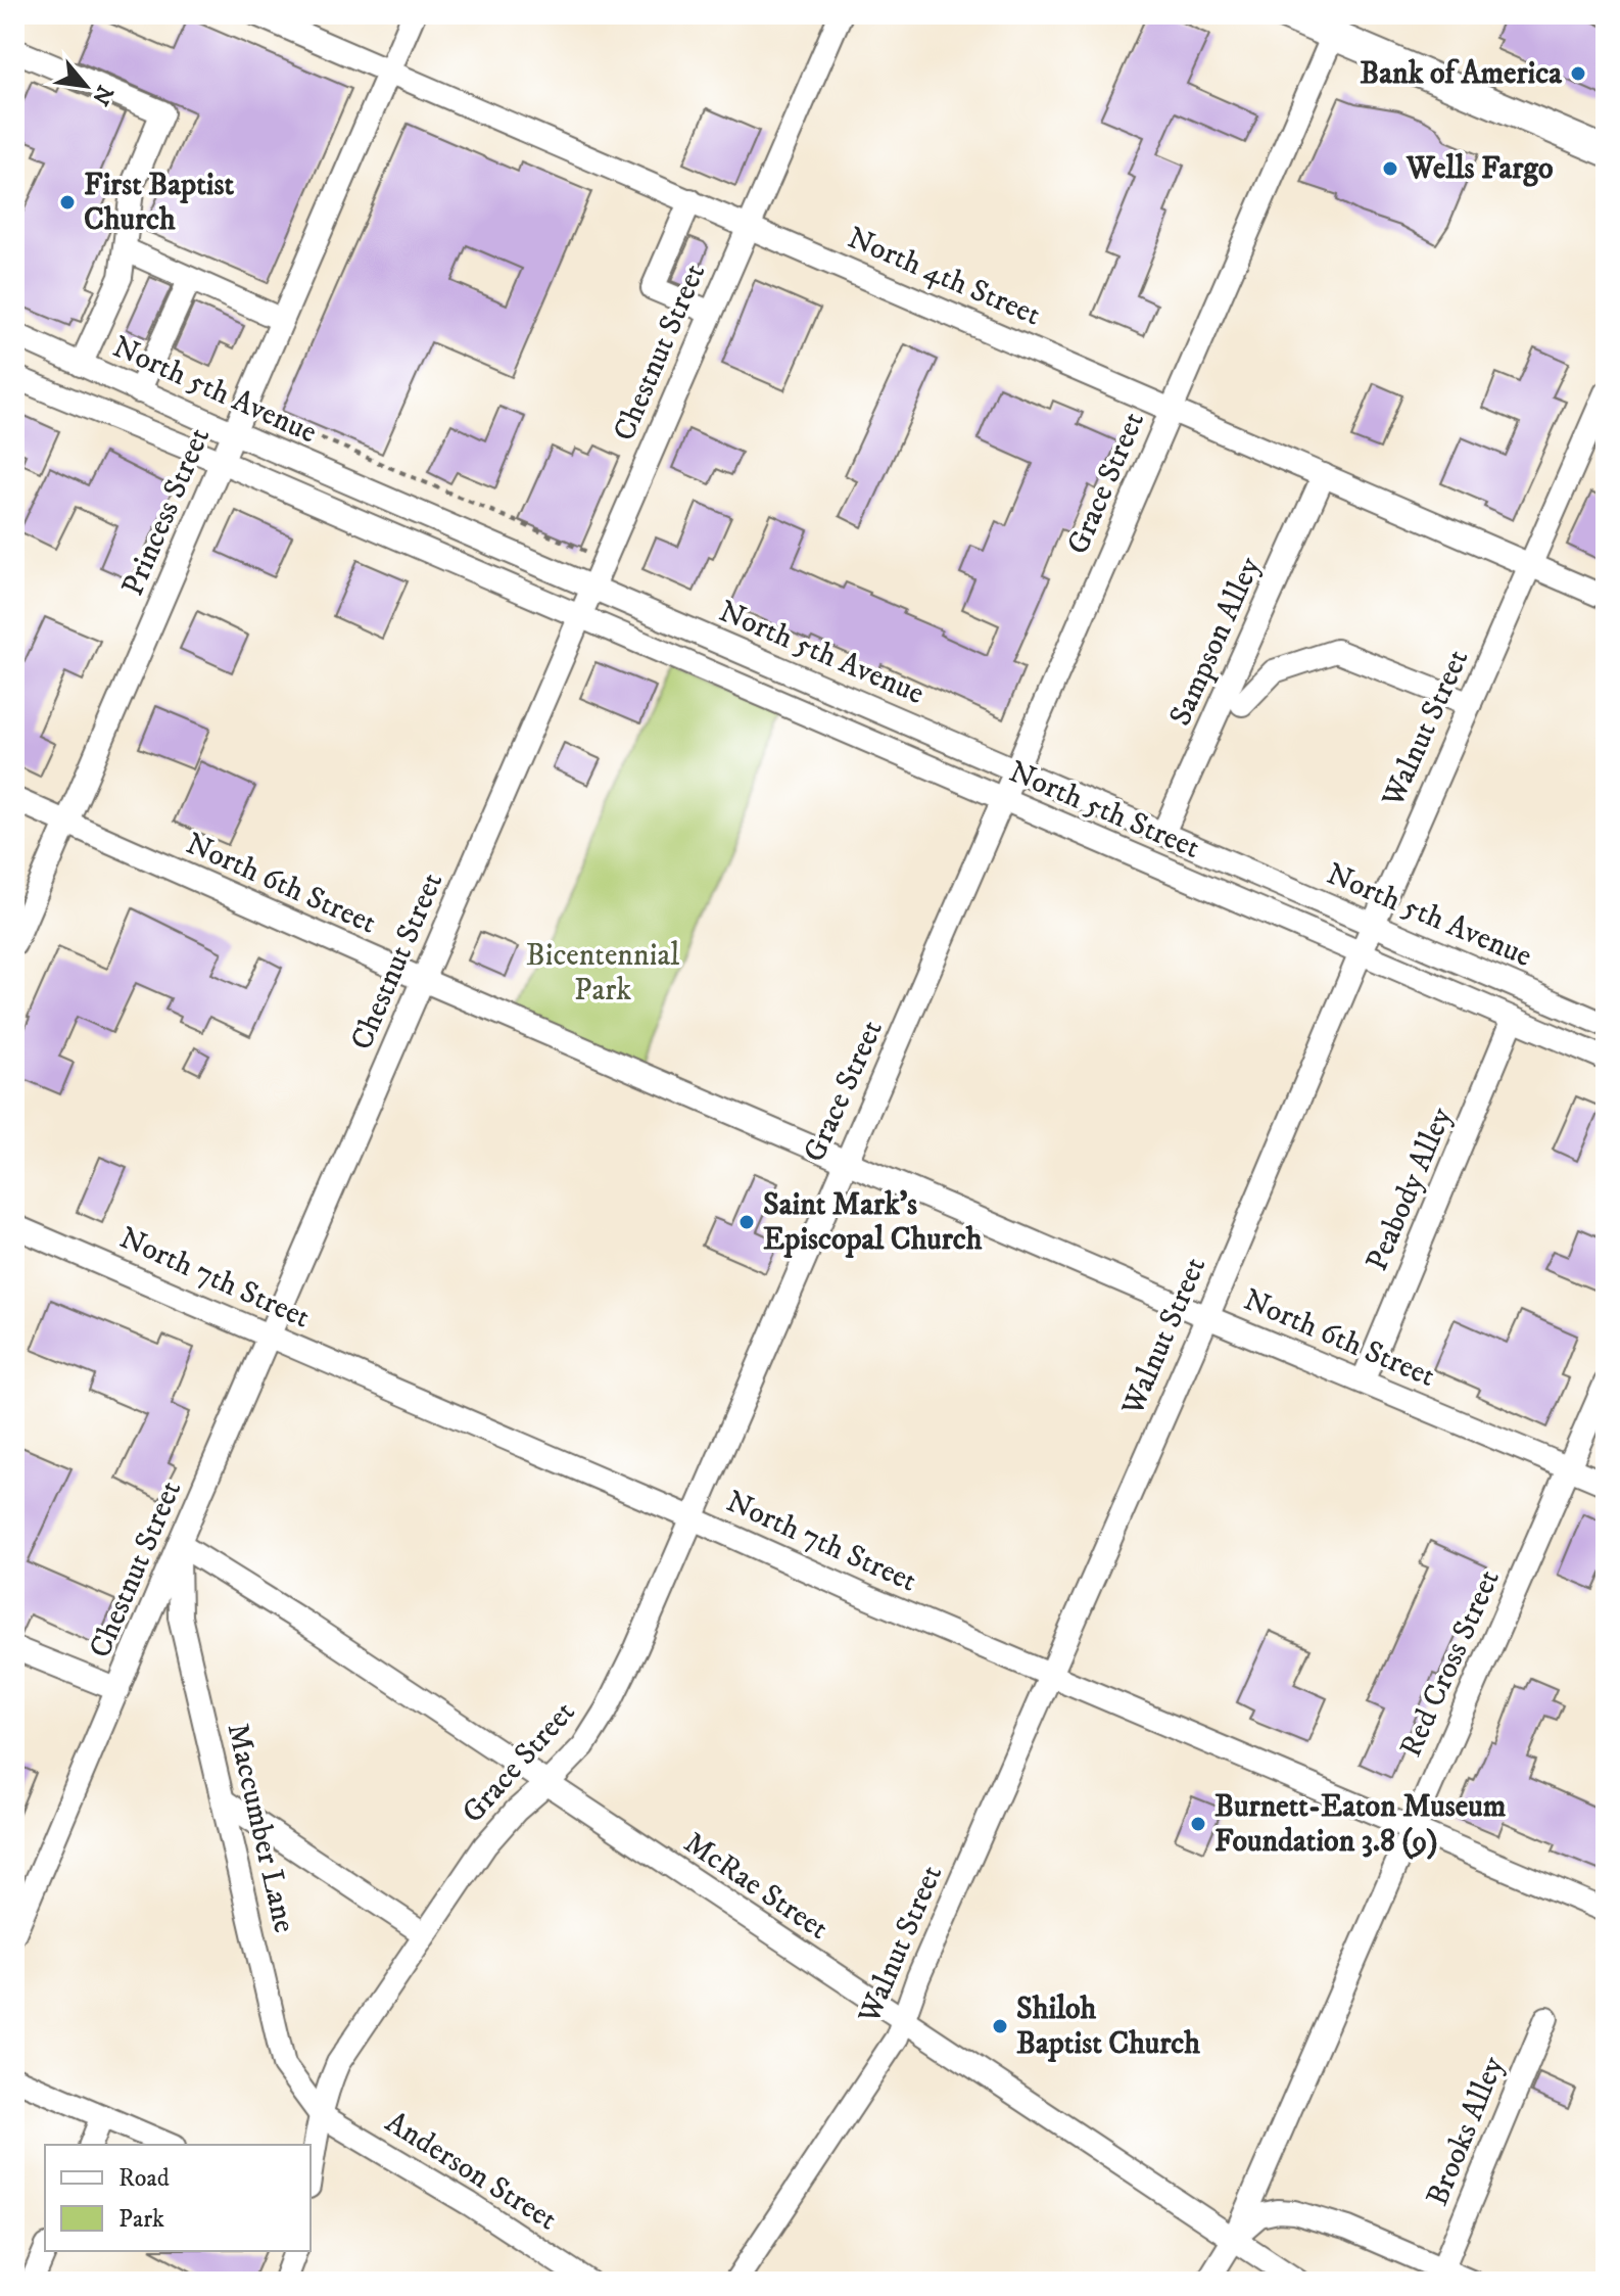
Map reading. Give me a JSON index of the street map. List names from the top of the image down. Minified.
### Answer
{"streets":{"street":["North 4th Street","Chestnut Street","North 5th Avenue","Grace Street","Princess Street","Sampson Alley","Walnut Street","North 5th Street","North 6th Street","Peabody Alley","North 7th Street","Red Cross Street","Maccumber Lane","McRae Street","Brooks Alley","Anderson Street"]},"crossings":[["North 4th Street","Chestnut Street"],["North 4th Street","Grace Street"],["North 4th Street","Princess Street"],["North 4th Street","Sampson Alley"],["North 4th Street","Walnut Street"],["Chestnut Street","North 5th Avenue"],["Chestnut Street","North 5th Street"],["Chestnut Street","North 6th Street"],["Chestnut Street","North 7th Street"],["Chestnut Street","Maccumber Lane"],["Chestnut Street","McRae Street"],["North 5th Avenue","Grace Street"],["North 5th Avenue","Princess Street"],["North 5th Avenue","Sampson Alley"],["North 5th Avenue","Walnut Street"],["North 5th Avenue","North 5th Street"],["Grace Street","North 5th Street"],["Grace Street","North 6th Street"],["Grace Street","North 7th Street"],["Grace Street","Maccumber Lane"],["Grace Street","McRae Street"],["Grace Street","Anderson Street"],["Princess Street","North 6th Street"],["Walnut Street","North 5th Street"],["Walnut Street","North 6th Street"],["Walnut Street","North 7th Street"],["Walnut Street","McRae Street"],["North 5th Street","Peabody Alley"],["North 6th Street","Peabody Alley"],["North 6th Street","Red Cross Street"],["North 7th Street","Red Cross Street"],["Red Cross Street","McRae Street"],["Maccumber Lane","McRae Street"],["Maccumber Lane","Anderson Street"]],"parks":["Bicentennial Park"],"places":["Bank of America","Wells Fargo","First Baptist Church","Saint Mark's Episcopal Church","Burnett-Eaton Museum Foundation 3.8 (9)","Shiloh Baptist Church"],"legend":["Road","Park"],"north":"bottom right"}
